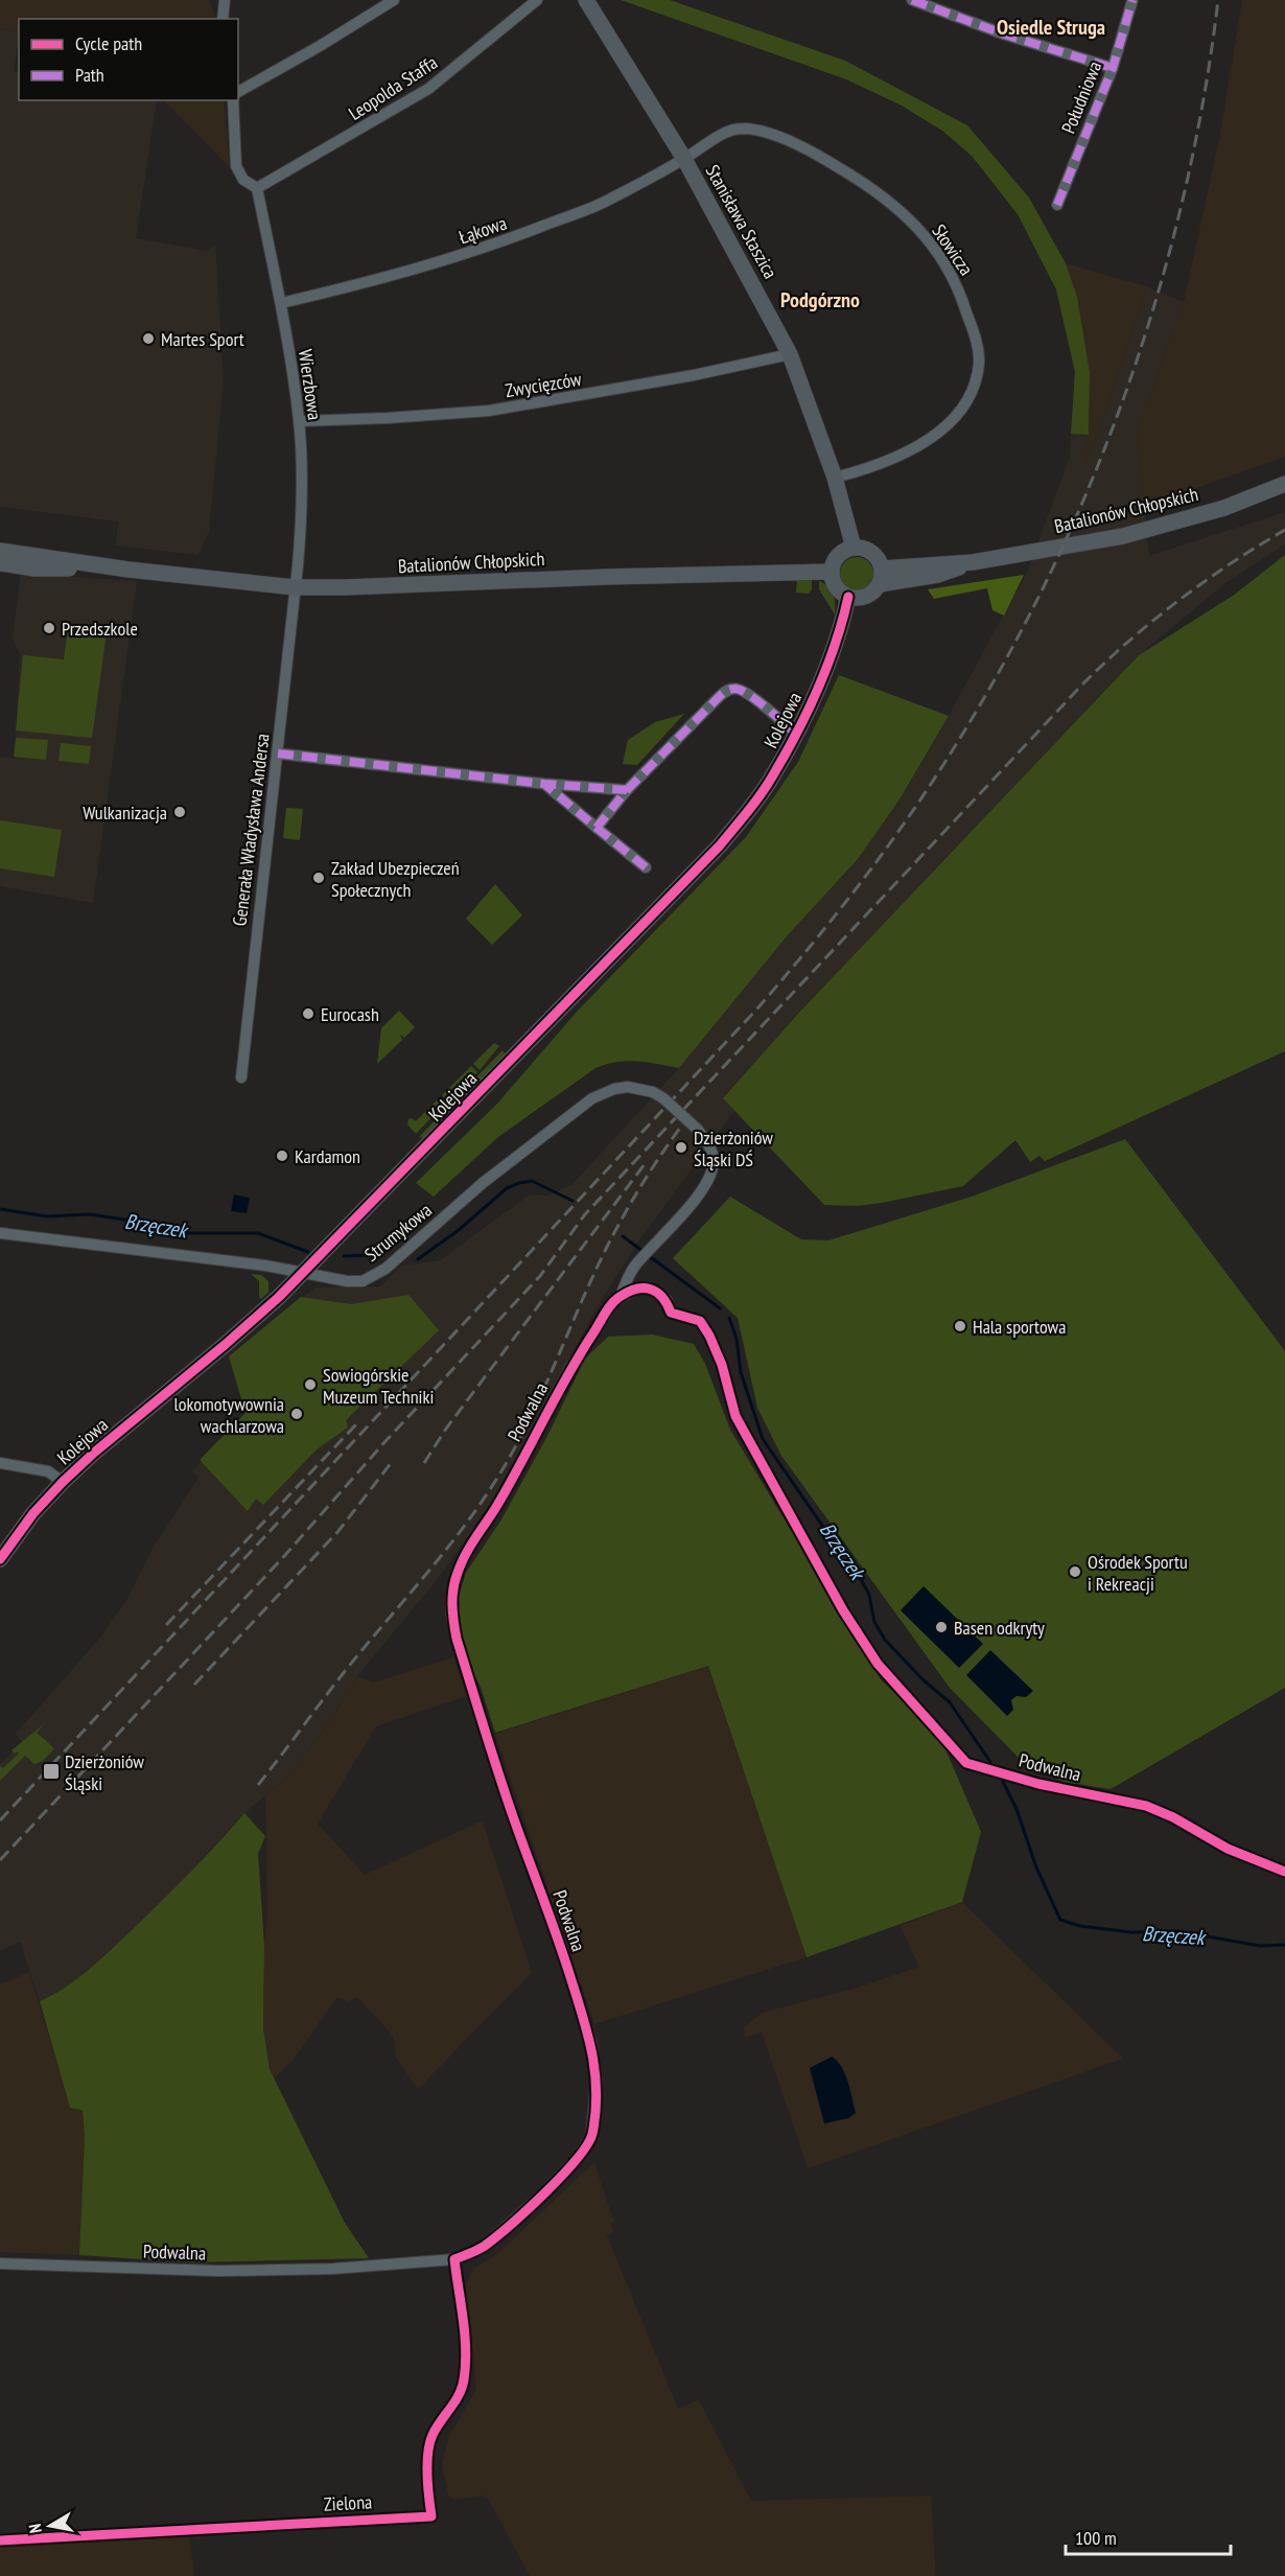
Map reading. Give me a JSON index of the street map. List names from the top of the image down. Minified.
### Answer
{"streets":{"main road":["Stanisława Staszica","Batalionów Chłopskich","Kolejowa"],"street":["Leopolda Staffa","Południowa","Łąkowa","Słowicza","Wierzbowa","Zwycięzców","Generała Władysława Andersa","Strumykowa","Podwalna","Zielona"]},"crossings":[["Leopolda Staffa","Wierzbowa"],["Stanisława Staszica","Łąkowa"],["Stanisława Staszica","Słowicza"],["Stanisława Staszica","Zwycięzców"],["Stanisława Staszica","Batalionów Chłopskich"],["Stanisława Staszica","Kolejowa"],["Łąkowa","Słowicza"],["Łąkowa","Wierzbowa"],["Wierzbowa","Zwycięzców"],["Wierzbowa","Batalionów Chłopskich"],["Wierzbowa","Generała Władysława Andersa"],["Batalionów Chłopskich","Kolejowa"],["Batalionów Chłopskich","Generała Władysława Andersa"],["Kolejowa","Strumykowa"],["Strumykowa","Podwalna"],["Podwalna","Zielona"]],"districts":["Osiedle Struga","Podgórzno"],"water":["Brzęczek"],"places":{"other":["Martes Sport","Przedszkole","Wulkanizacja","Zakład Ubezpieczeń Społecznych","Eurocash","Dzierżoniów Śląski DŚ","Kardamon","Hala sportowa","Sowiogórskie Muzeum Techniki","lokomotywownia wachlarzowa","Ośrodek Sportu i Rekreacji","Basen odkryty"],"transit":["Dzierżoniów Śląski"]},"legend":["Cycle path","Path"],"scale_bar":"100 m","north":"left"}
